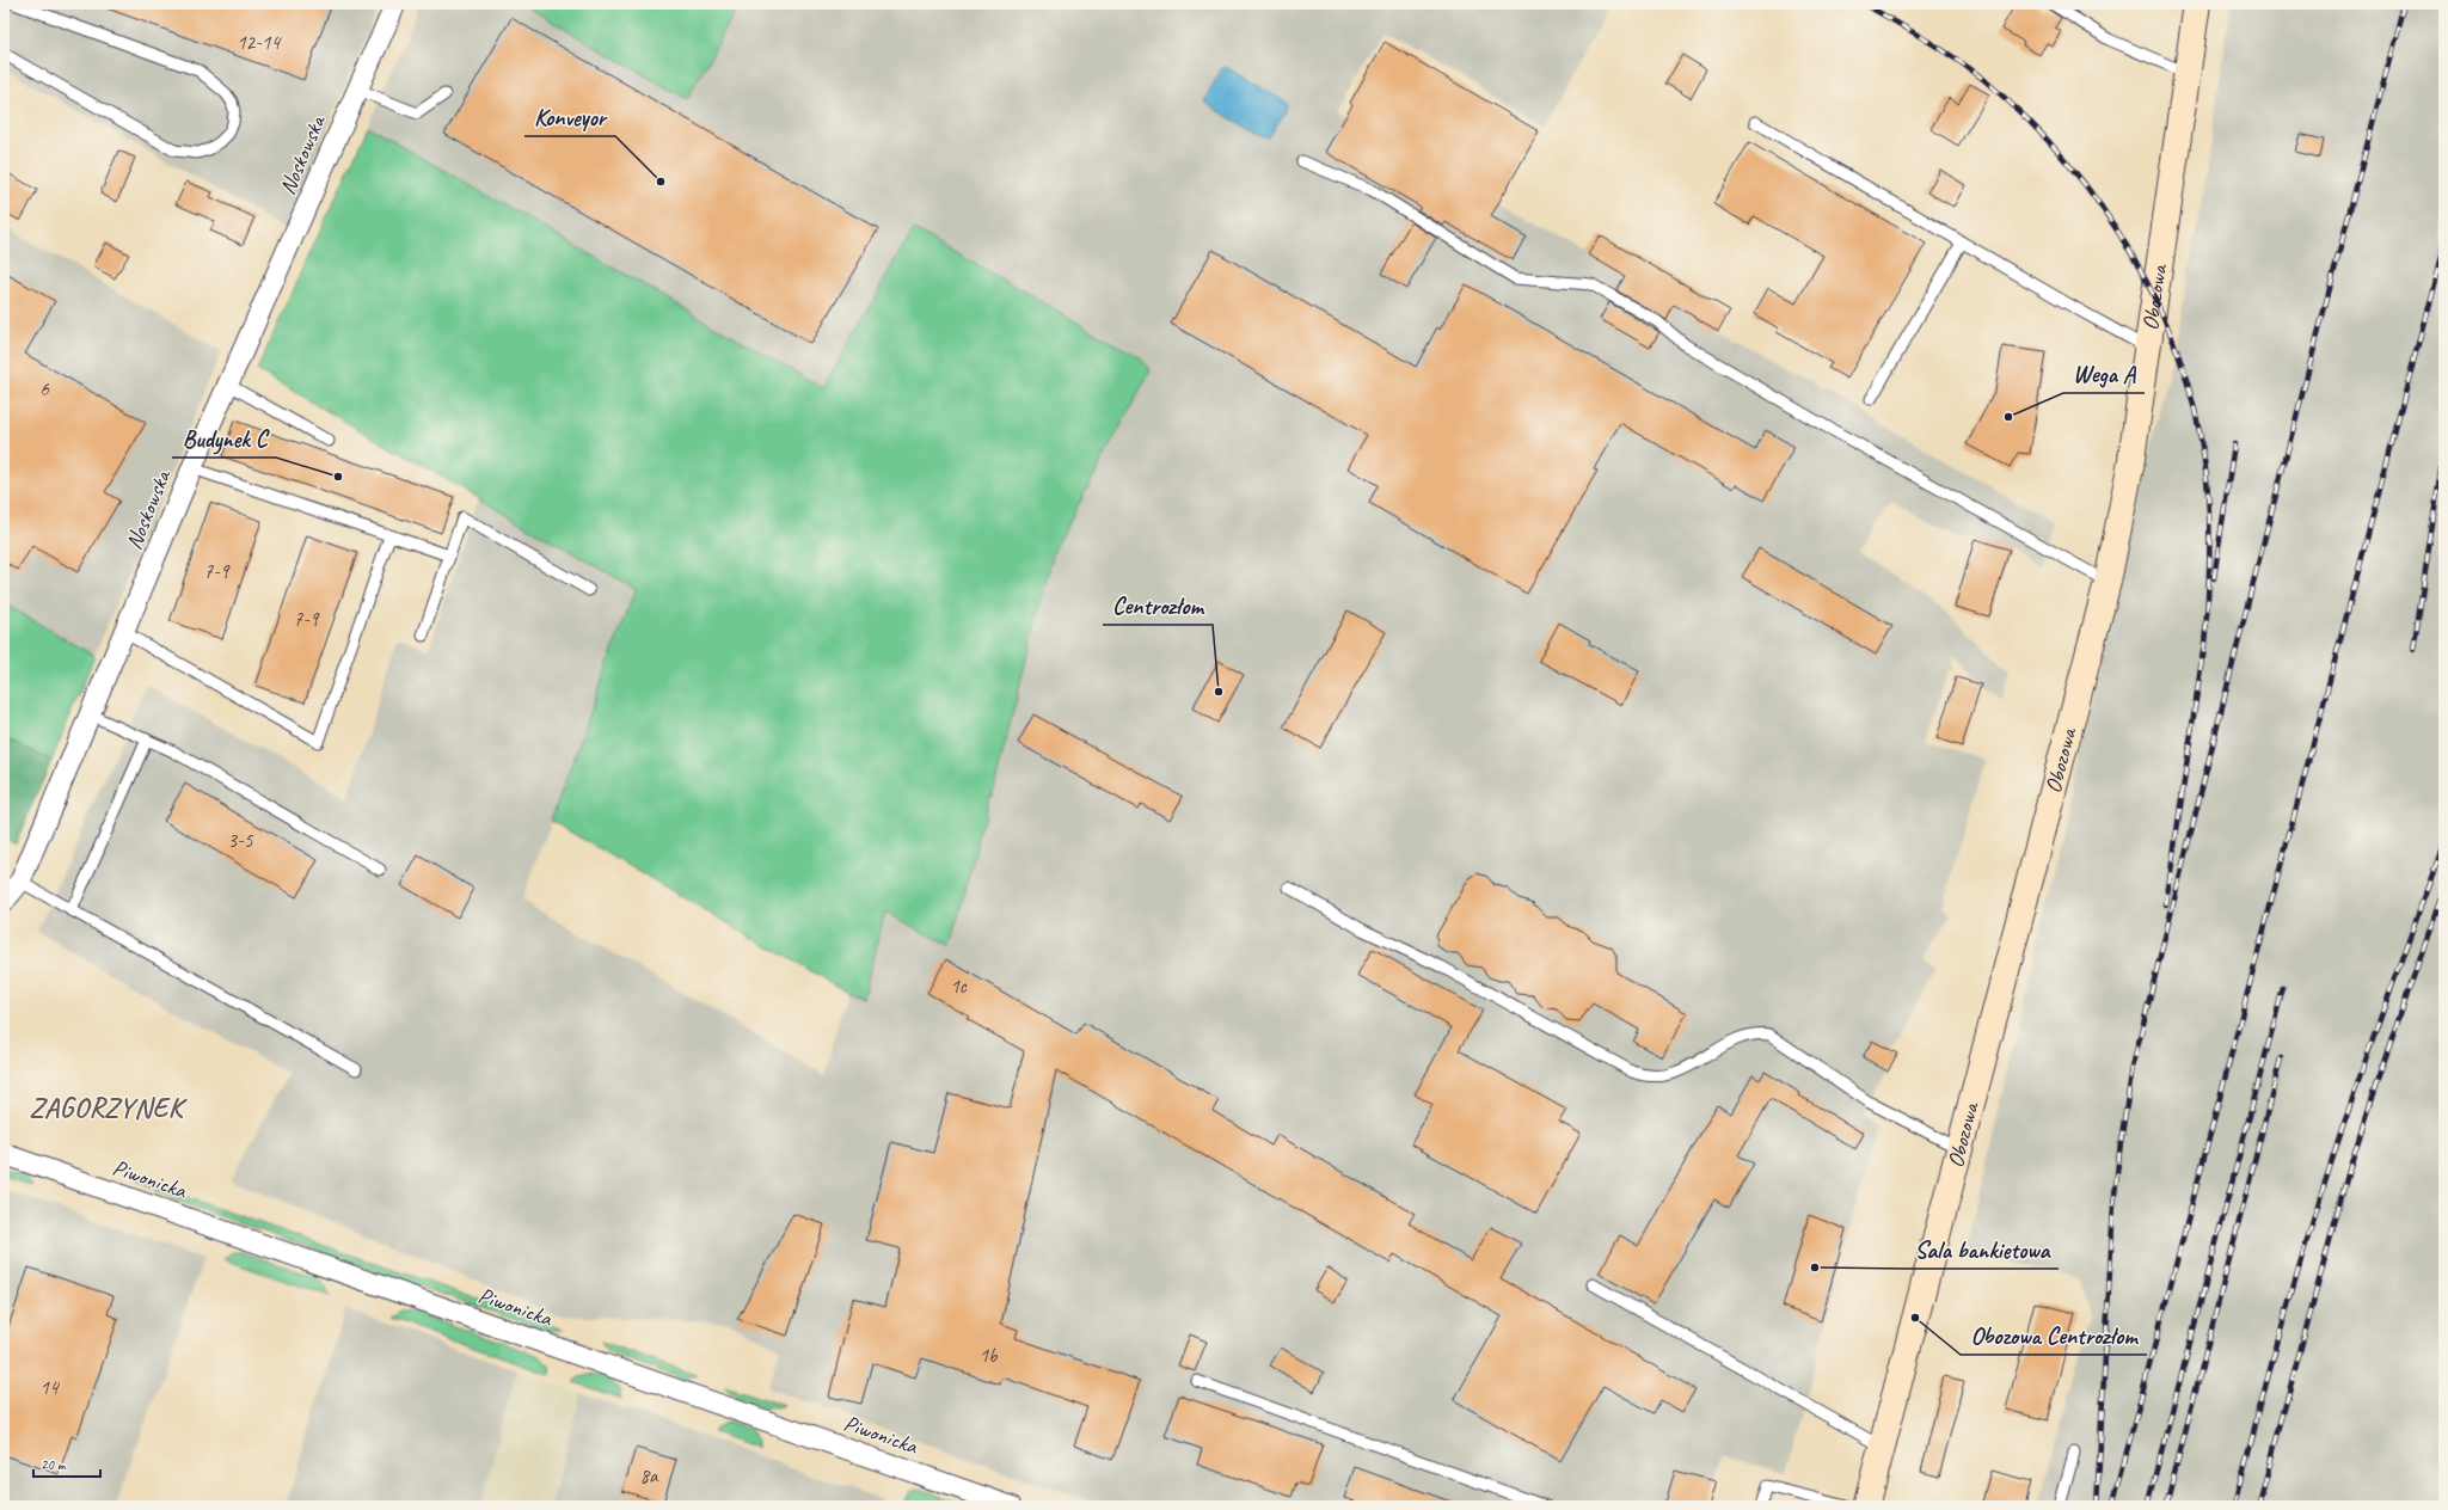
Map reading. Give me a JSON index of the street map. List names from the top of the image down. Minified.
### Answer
{"streets":{"street":["Noskowska","Obozowa","Piwonicka"]},"districts":["ZAGORZYNEK"],"places":["Konveyor","Wega A","Budynek C","Centrozłom","Sala bankietowa","Obozowa Centrozłom"],"house_numbers":["12-14","6","7-9","7-9","3-5","1c","1b","14","8a"],"scale_bar":"20 m"}
